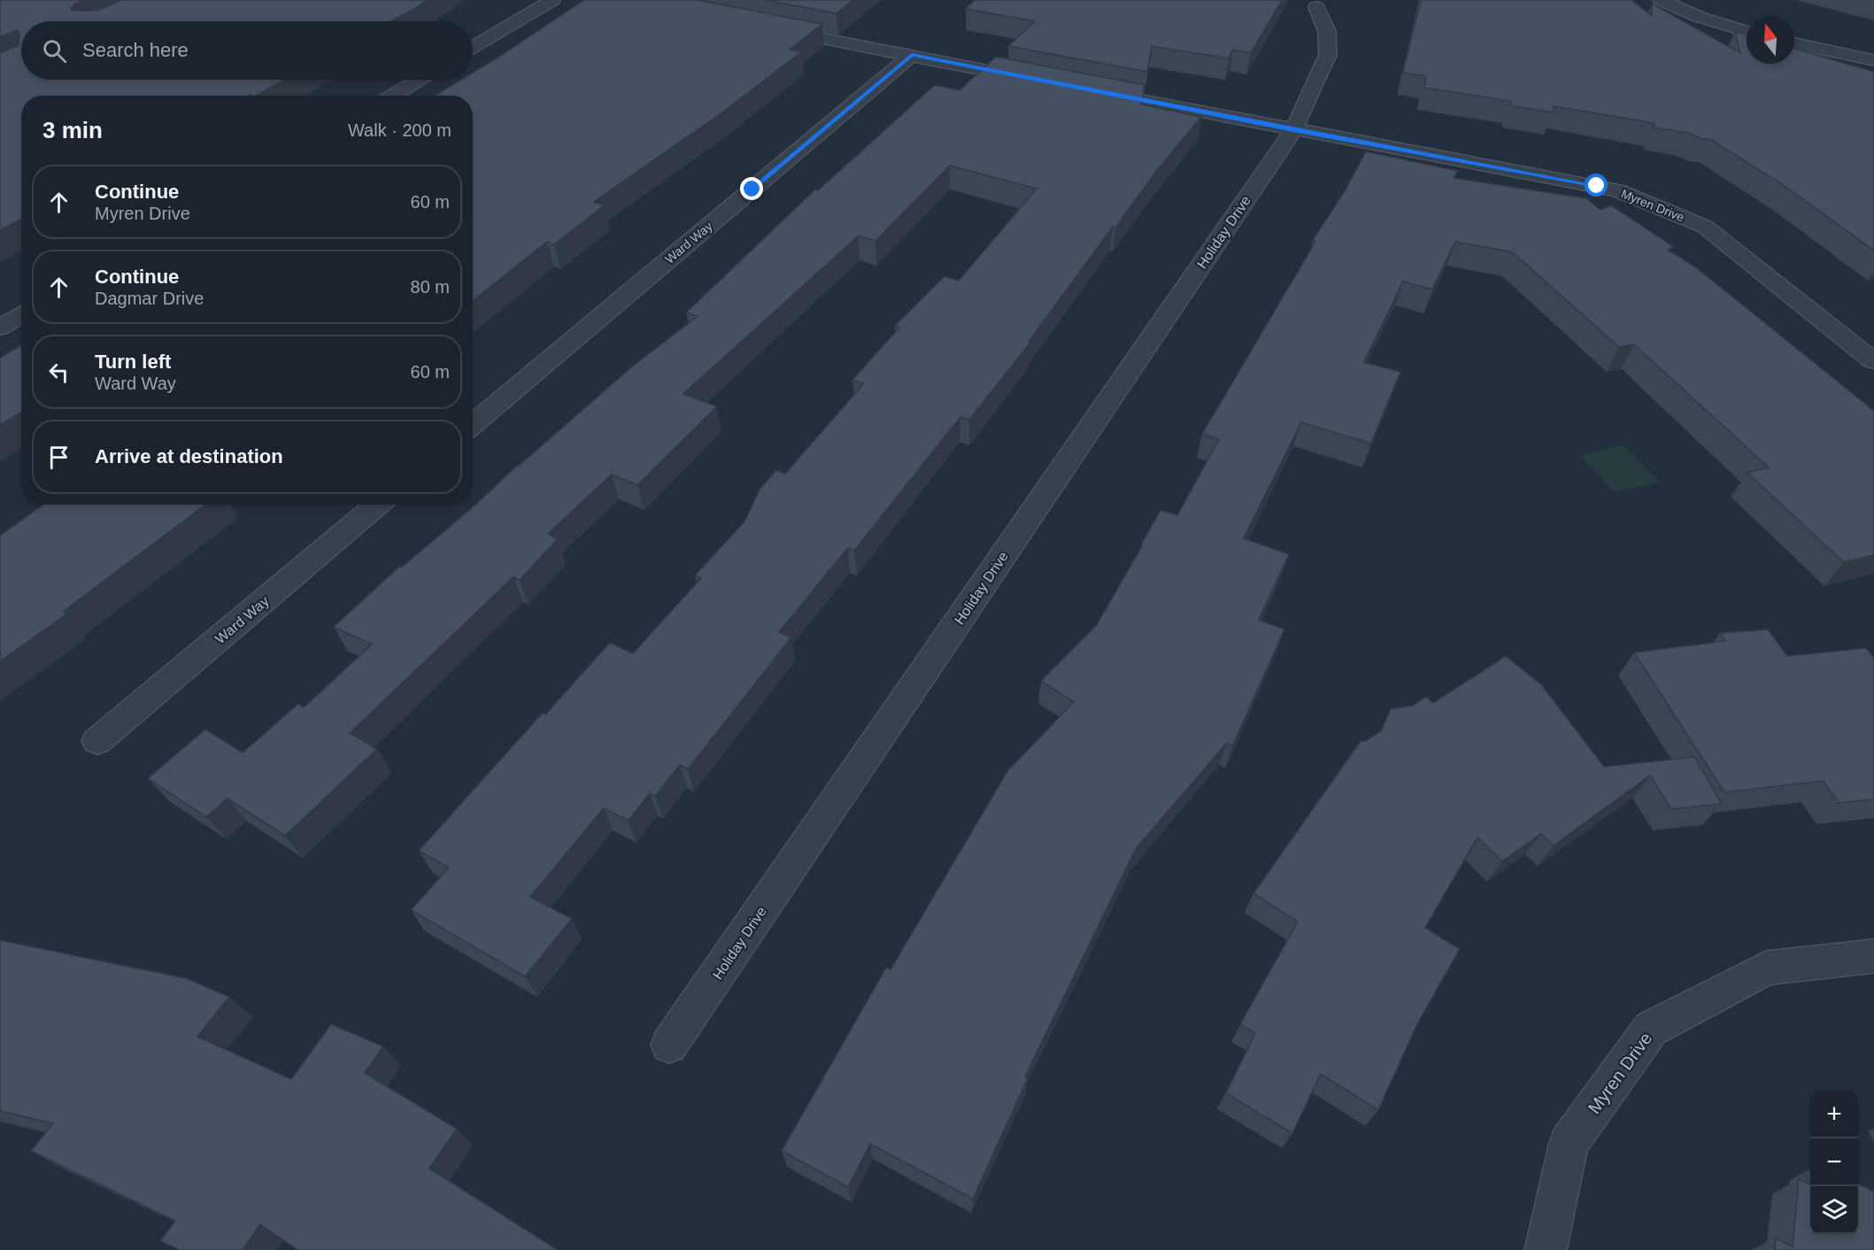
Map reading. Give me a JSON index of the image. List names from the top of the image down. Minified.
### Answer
{"streets":{"street":["Myren Drive","Holiday Drive","Ward Way"]},"crossings":[["Myren Drive","Holiday Drive"]],"north":"top","page":{"search":"Search here","heading":["3 min","Walk · 200 m"],"list":[["Continue","Myren Drive","60 m"],["Continue","Dagmar Drive","80 m"],["Turn left","Ward Way","60 m"],"Arrive at destination"],"map_buttons":["+","−"]}}
